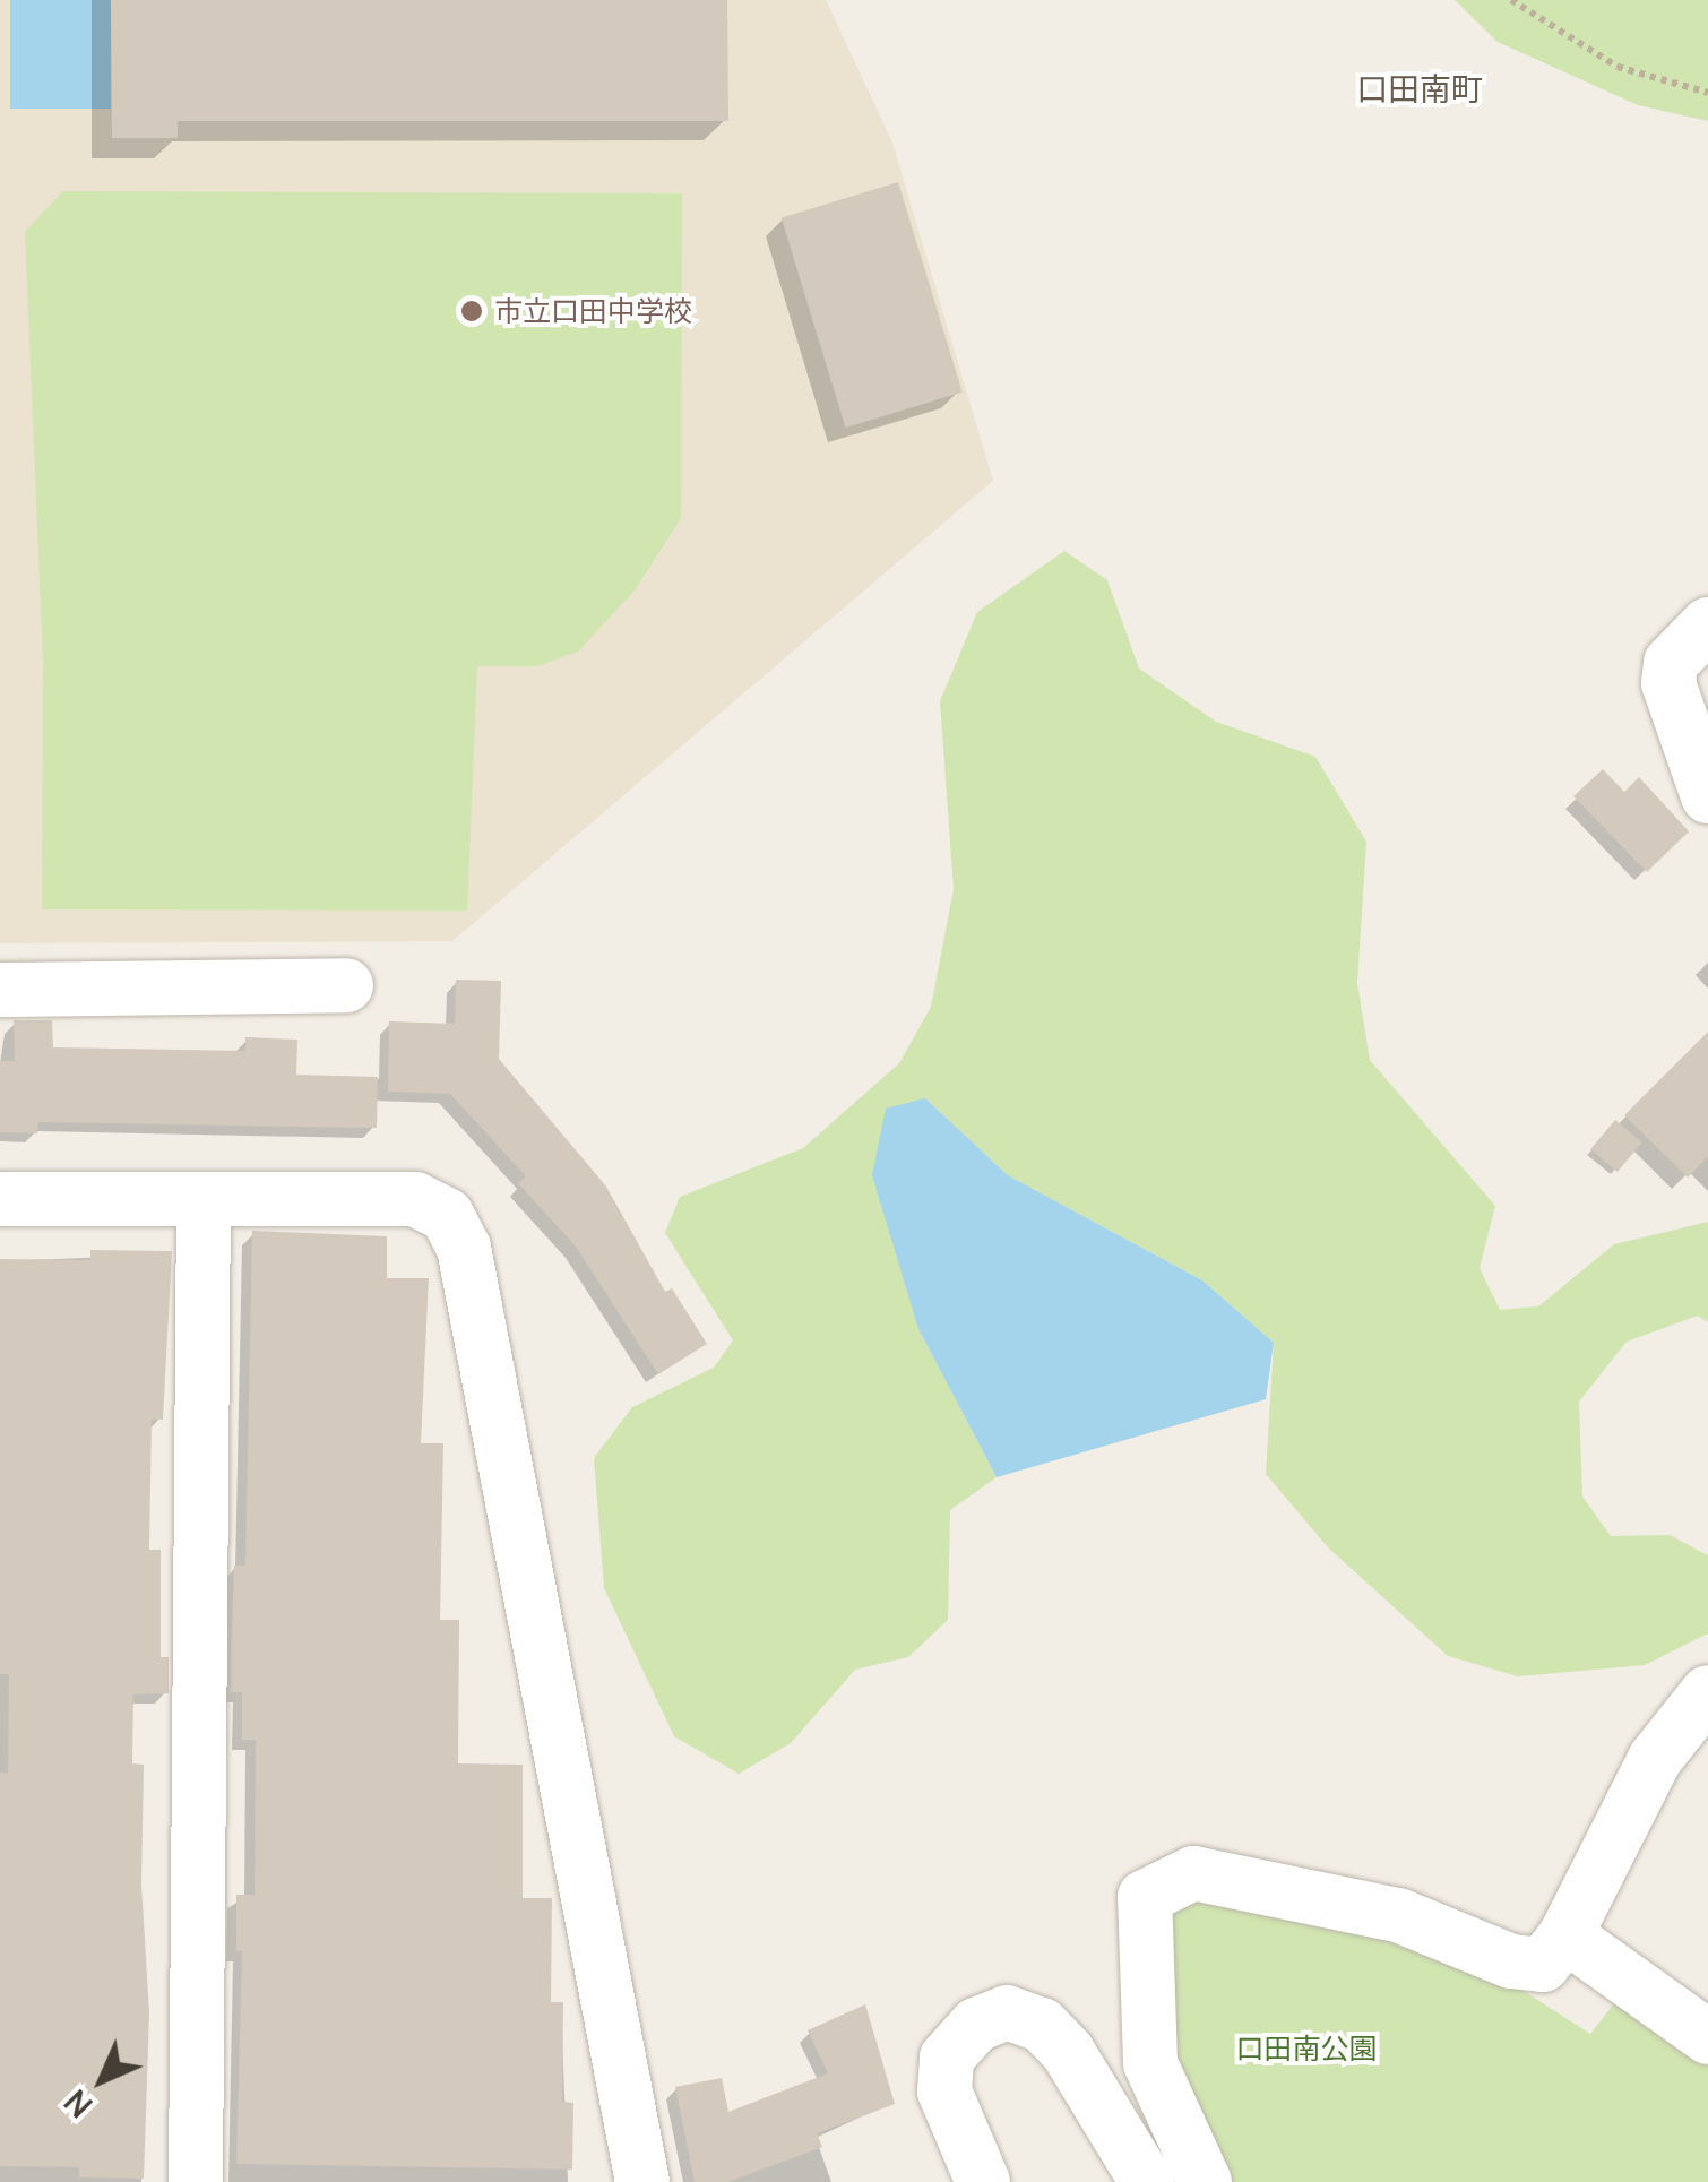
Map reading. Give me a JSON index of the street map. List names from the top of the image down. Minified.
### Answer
{"districts":["口田南町"],"parks":["口田南公園"],"places":["市立口田中学校"],"north":"bottom left"}
